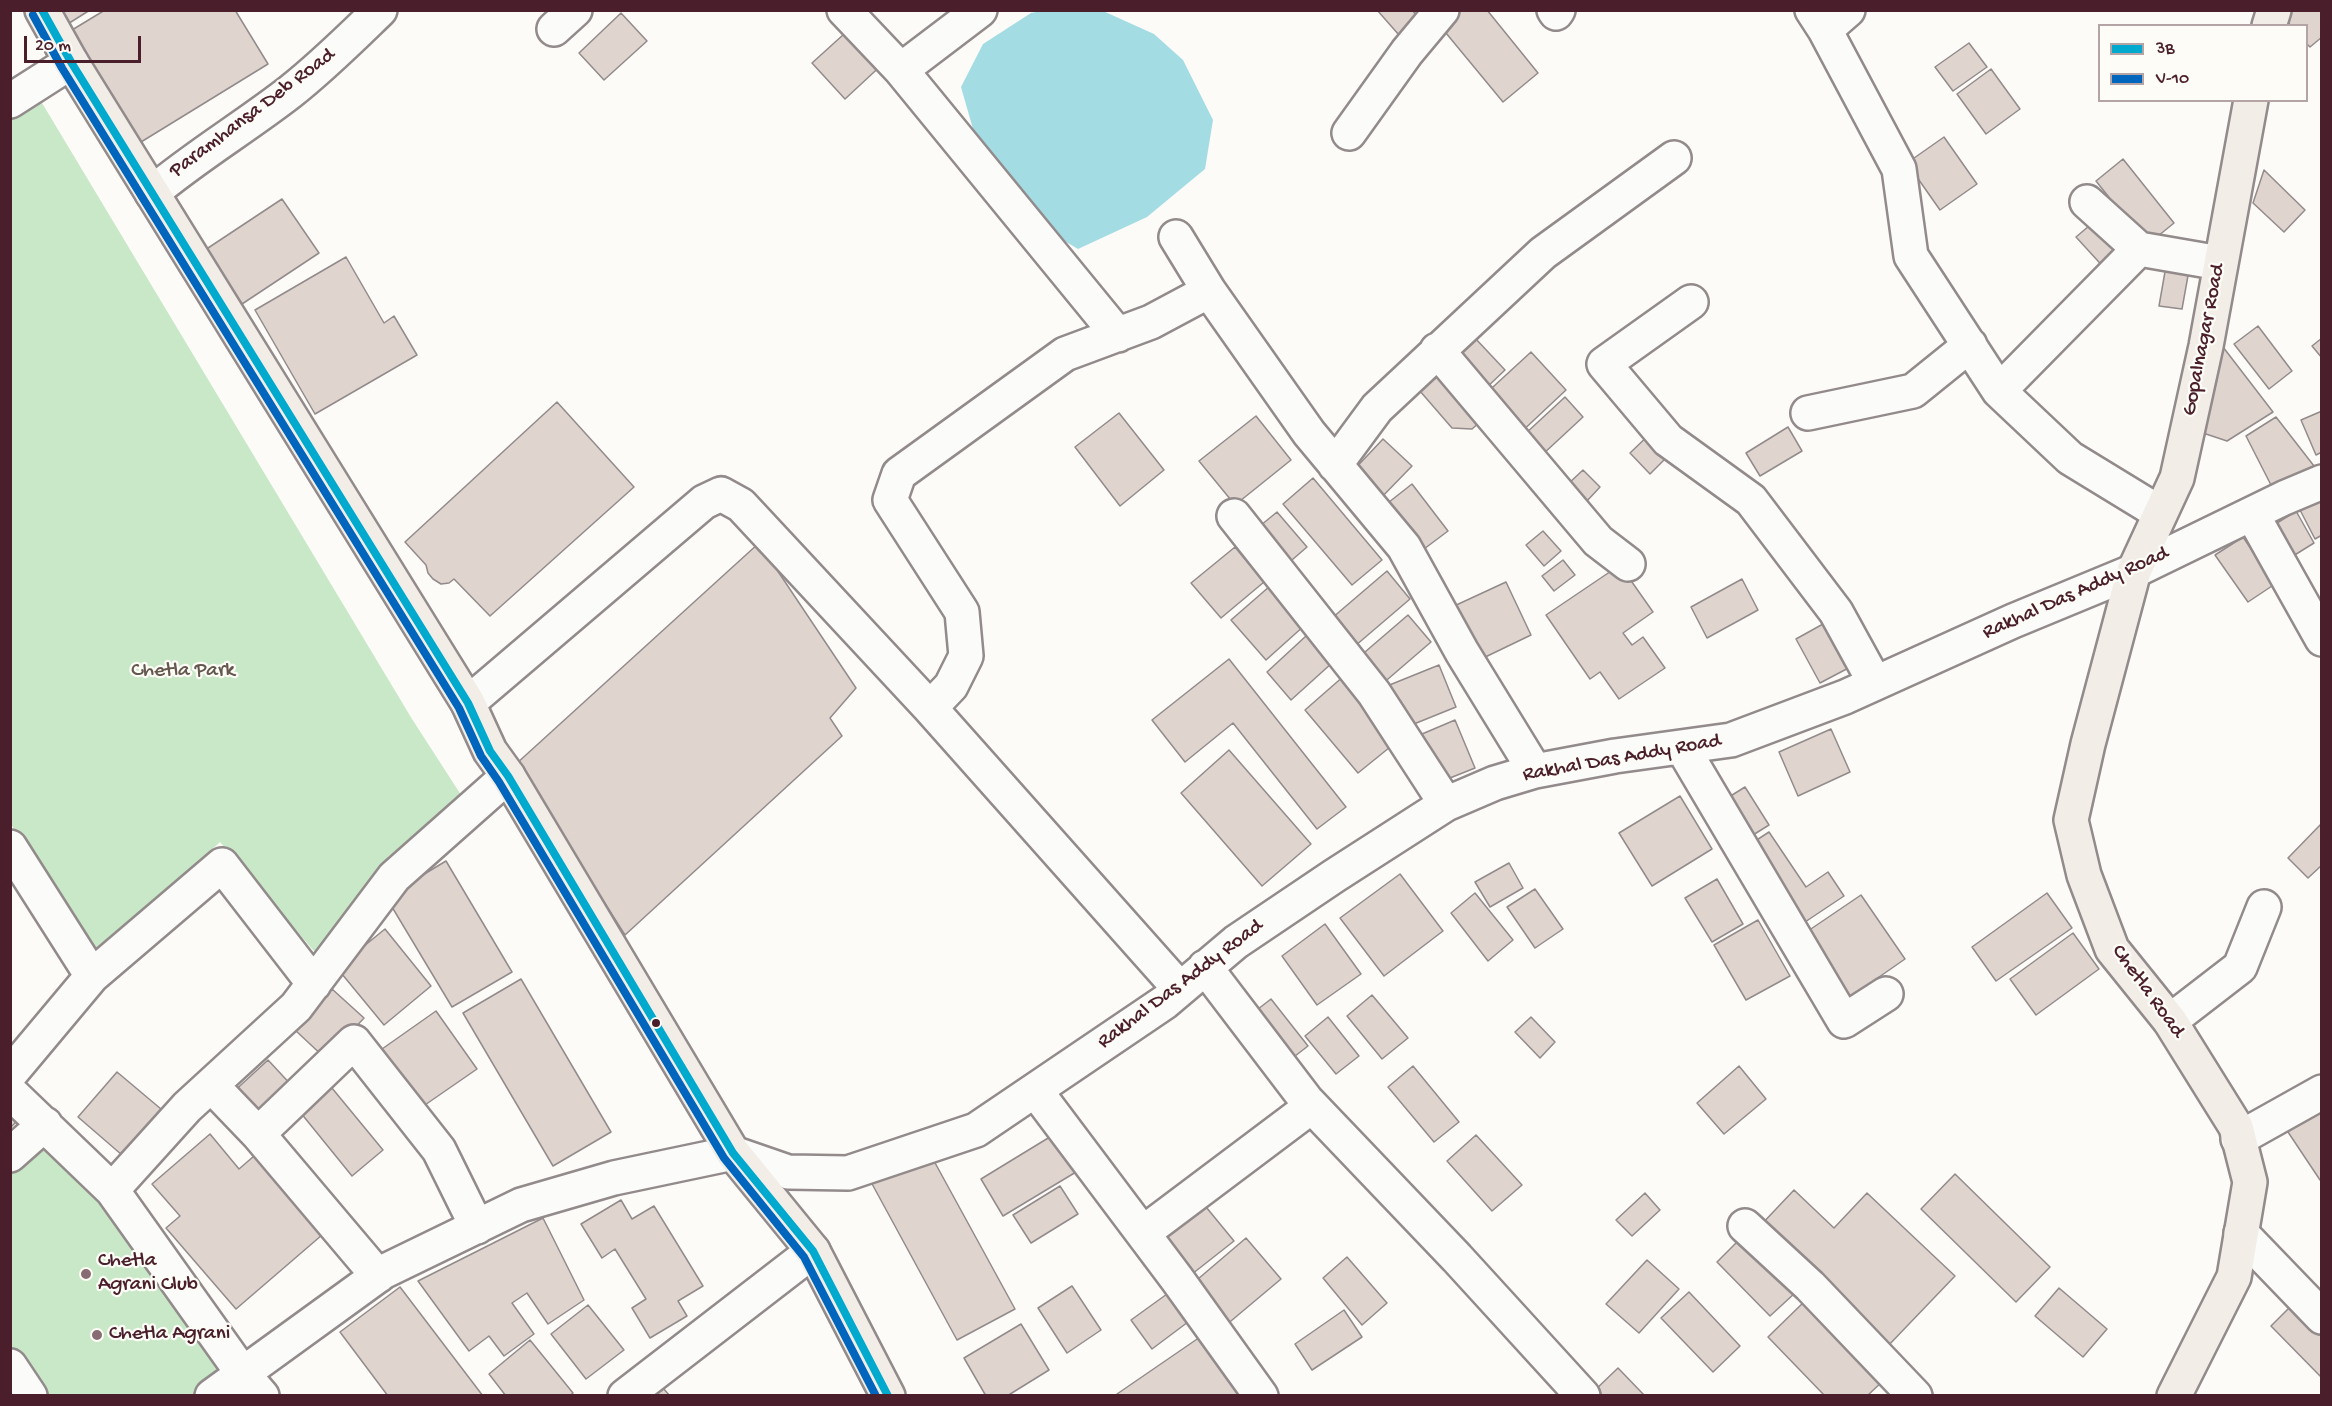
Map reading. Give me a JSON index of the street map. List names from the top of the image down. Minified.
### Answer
{"streets":{"main road":["Gopalnagar Road","Chetla Road"],"street":["Paramhansa Deb Road","Rakhal Das Addy Road"]},"crossings":[["Gopalnagar Road","Rakhal Das Addy Road"],["Gopalnagar Road","Chetla Road"],["Rakhal Das Addy Road","Chetla Road"]],"parks":["Chetla Park"],"places":["Chetla Agrani Club","Chetla Agrani"],"lines":["transit line 3B","transit line V-10"],"legend":["3B","V-10"],"scale_bar":"20 m"}
